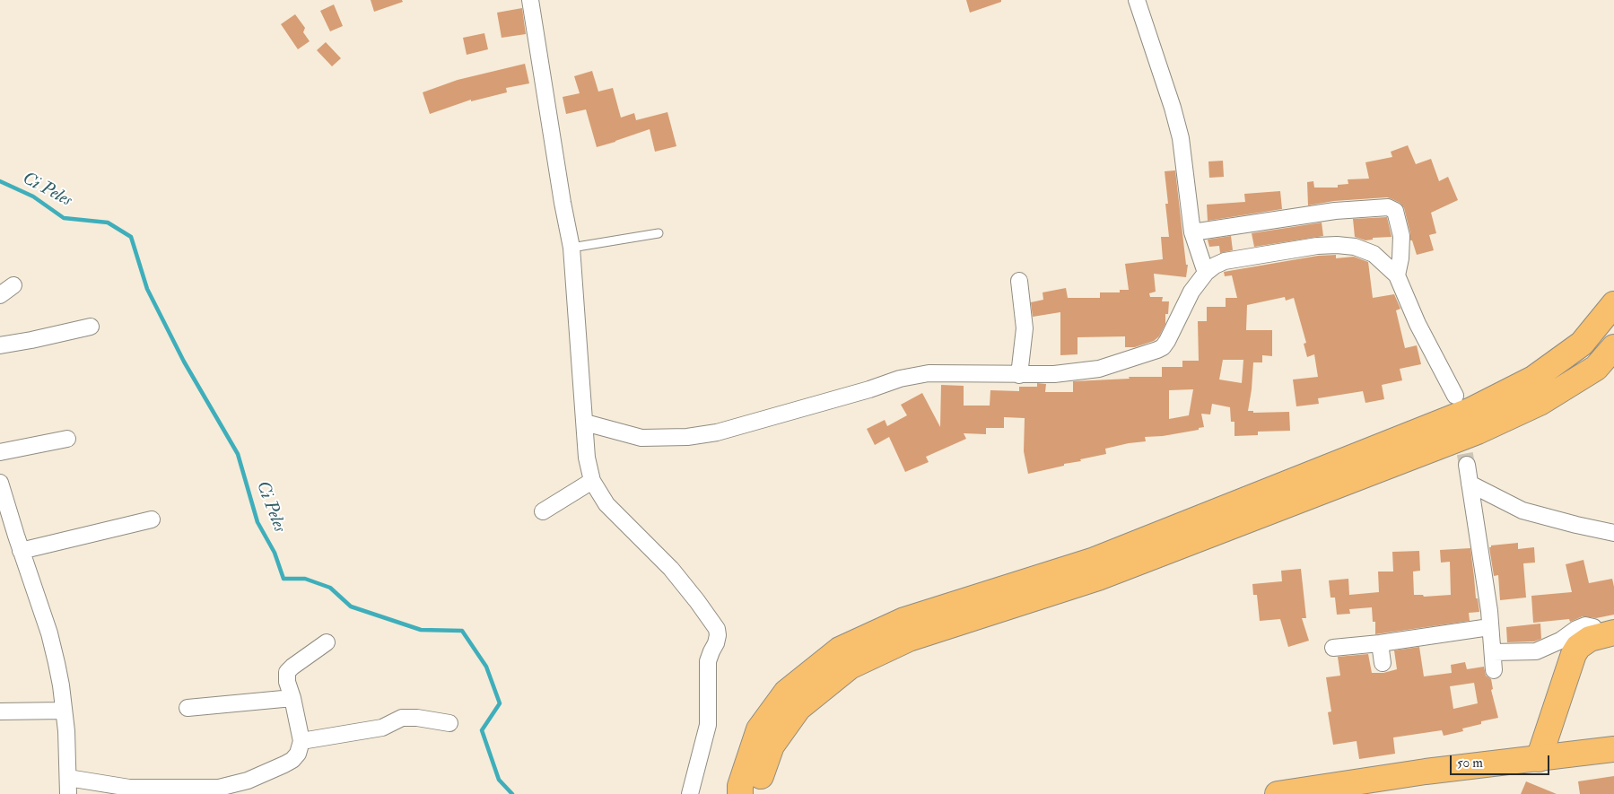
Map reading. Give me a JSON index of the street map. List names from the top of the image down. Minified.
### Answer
{"water":["Ci Peles"],"scale_bar":"50 m"}
